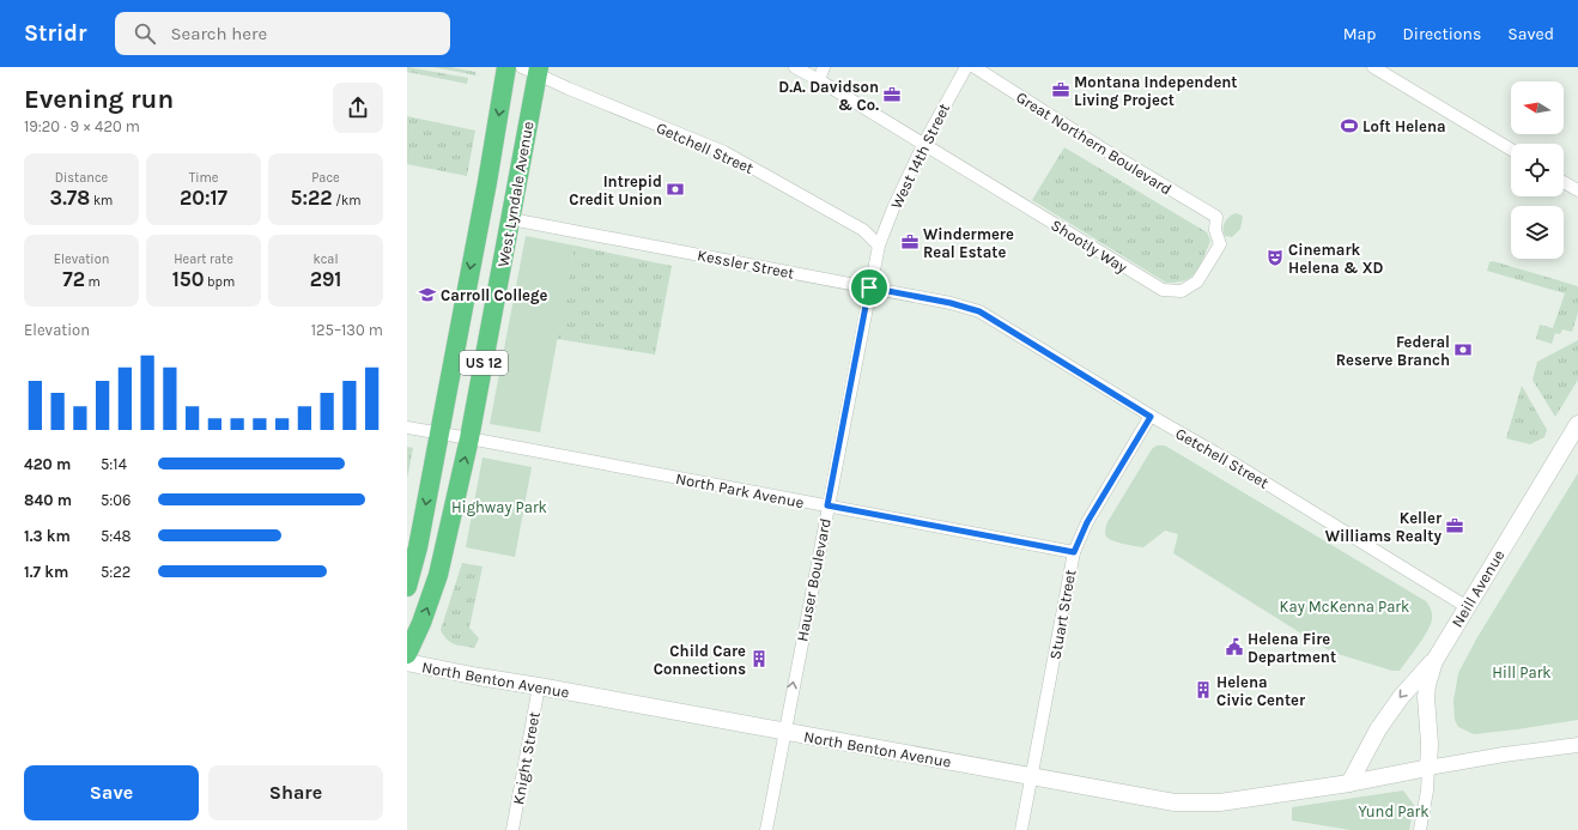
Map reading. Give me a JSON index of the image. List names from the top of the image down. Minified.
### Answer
{"streets":{"highway":["West Lyndale Avenue","US 12"],"main road":["Neill Avenue","North Benton Avenue"],"street":["Great Northern Boulevard","Getchell Street","West 14th Street","Shootly Way","Kessler Street","North Park Avenue","Hauser Boulevard","Stuart Street","Knight Street"]},"crossings":[["Great Northern Boulevard","Shootly Way"],["Getchell Street","West 14th Street"],["Getchell Street","West Lyndale Avenue"],["Getchell Street","Kessler Street"],["Getchell Street","Hauser Boulevard"],["Getchell Street","Neill Avenue"],["Getchell Street","Stuart Street"],["West 14th Street","Shootly Way"],["West 14th Street","Hauser Boulevard"],["West Lyndale Avenue","Kessler Street"],["West Lyndale Avenue","North Park Avenue"],["Kessler Street","Hauser Boulevard"],["North Park Avenue","Hauser Boulevard"],["North Park Avenue","Stuart Street"],["Hauser Boulevard","North Benton Avenue"],["Stuart Street","North Benton Avenue"],["North Benton Avenue","Knight Street"]],"one_way":["Hauser Boulevard"],"parks":["Highway Park","Kay McKenna Park","Hill Park","Yund Park"],"places":{"office":["Montana Independent Living Project","D.A. Davidson & Co.","Windermere Real Estate","Keller Williams Realty"],"sports":["Loft Helena"],"bank":["Intrepid Credit Union","Federal Reserve Branch"],"theatre":["Cinemark Helena & XD"],"school or university":["Carroll College"],"public building":["Helena Fire Department"],"building":["Child Care Connections","Helena Civic Center"]},"north":"left","page":{"header":"Stridr","search":"Search here","nav":["Map","Directions","Saved"],"heading":["Evening run","19:20 · 9 × 420 m"],"stats":[["Distance","3.78 km"],["Time","20:17"],["Pace","5:22 /km"],["Elevation","72 m"],["Heart rate","150 bpm"],["kcal","291"]],"chart":["Elevation","125–130 m"],"list":[{"name":"420 m","note":"5:14"},{"name":"840 m","note":"5:06"},{"name":"1.3 km","note":"5:48"},{"name":"1.7 km","note":"5:22"}],"buttons":["Save","Share"]}}
